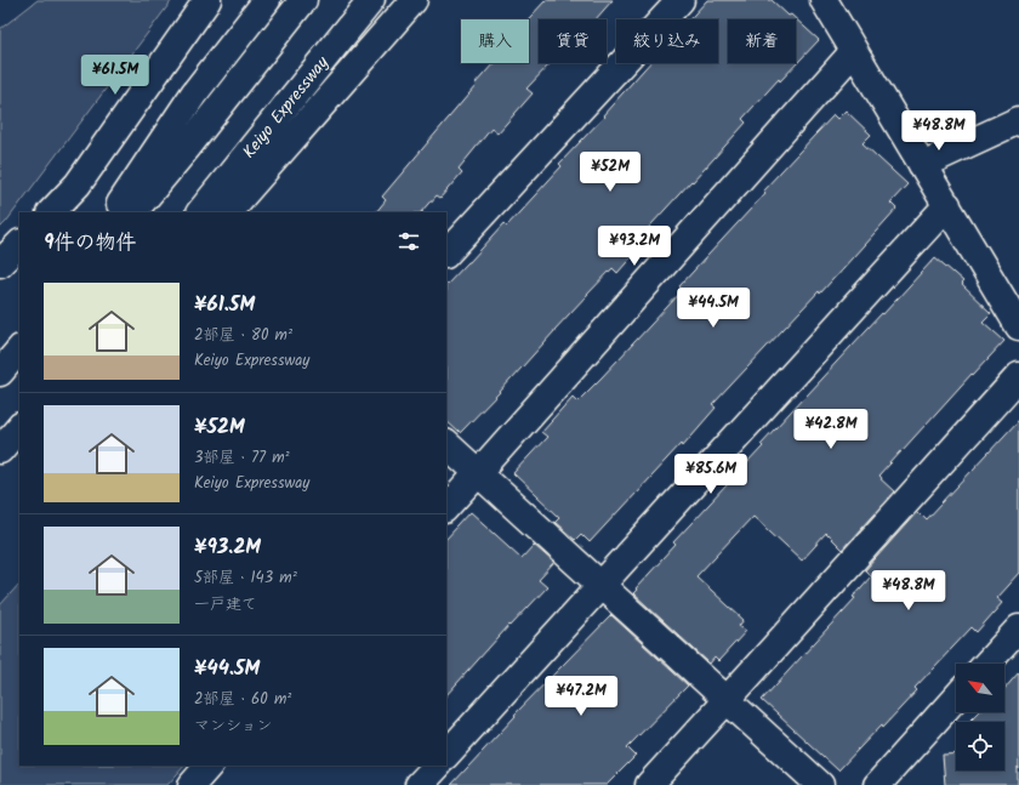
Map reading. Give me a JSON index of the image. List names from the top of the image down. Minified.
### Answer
{"streets":{"main road":["Keiyo Expressway"]},"north":"top left","page":{"chip":["購入","賃貸","絞り込み","新着"],"price":["¥61.5M","¥48.8M","¥52M","¥93.2M","¥44.5M","¥42.8M","¥85.6M","¥48.8M","¥47.2M"],"heading":"9件の物件","list":[{"name":"¥61.5M","note":"2部屋 · 80 m² · Keiyo Expressway"},{"name":"¥52M","note":"3部屋 · 77 m² · Keiyo Expressway"},{"name":"¥93.2M","note":"5部屋 · 143 m² · 一戸建て"},{"name":"¥44.5M","note":"2部屋 · 60 m² · マンション"}]}}
